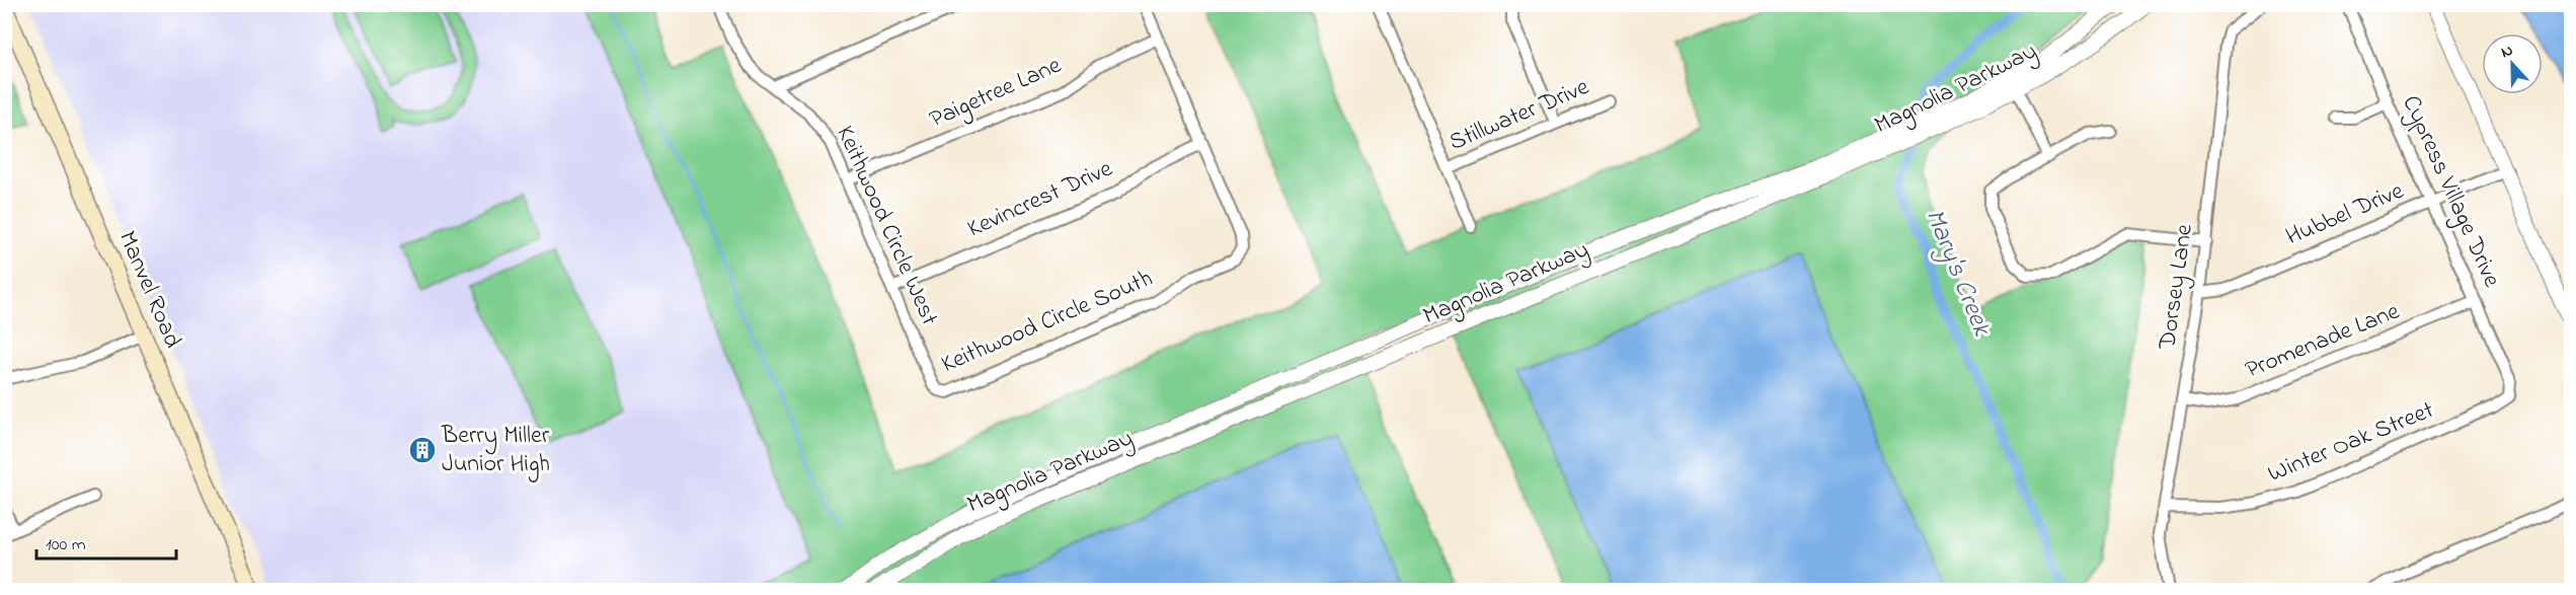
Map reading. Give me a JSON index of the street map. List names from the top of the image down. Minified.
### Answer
{"streets":{"main road":["Manvel Road"],"street":["Magnolia Parkway","Paigetree Lane","Stillwater Drive","Cypress Village Drive","Kevincrest Drive","Hubbel Drive","Keithwood Circle West","Dorsey Lane","Keithwood Circle South","Promenade Lane","Winter Oak Street"]},"crossings":[["Paigetree Lane","Keithwood Circle West"],["Cypress Village Drive","Hubbel Drive"],["Cypress Village Drive","Promenade Lane"],["Cypress Village Drive","Winter Oak Street"],["Kevincrest Drive","Keithwood Circle West"],["Kevincrest Drive","Keithwood Circle South"],["Hubbel Drive","Dorsey Lane"],["Keithwood Circle West","Keithwood Circle South"],["Dorsey Lane","Promenade Lane"],["Dorsey Lane","Winter Oak Street"]],"water":["Mary's Creek"],"places":{"building":["Berry Miller Junior High"]},"scale_bar":"100 m","north":"top"}
